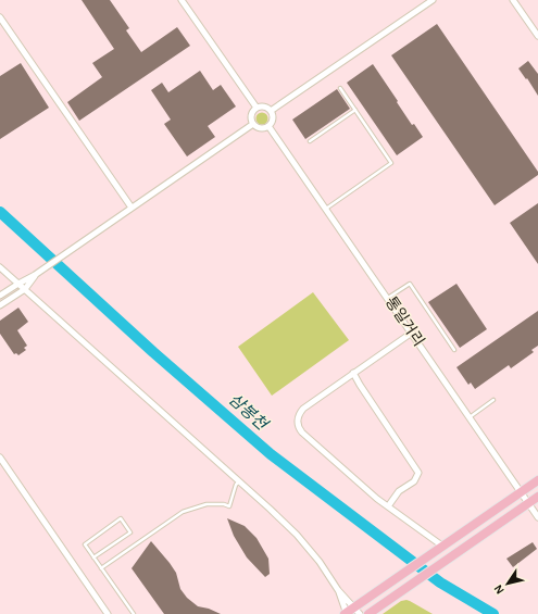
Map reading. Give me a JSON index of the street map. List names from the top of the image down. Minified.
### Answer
{"streets":{"street":["통일거리"]},"water":["삼봉천"],"north":"bottom left"}
